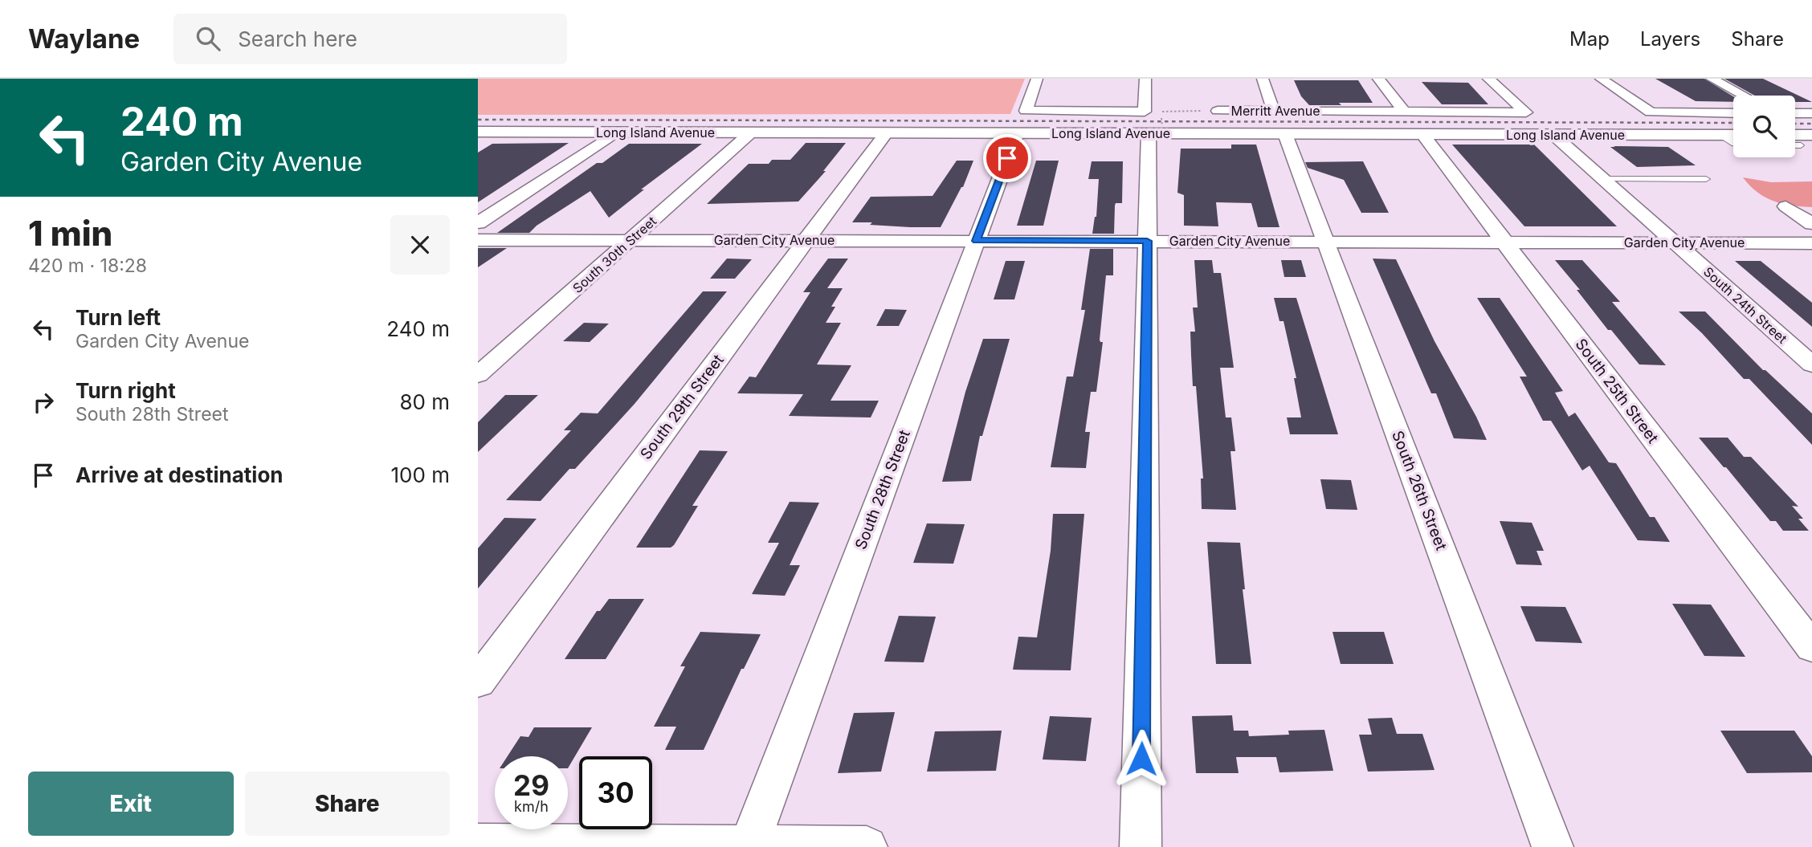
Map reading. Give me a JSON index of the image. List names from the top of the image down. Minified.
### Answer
{"streets":{"street":["Merritt Avenue","Long Island Avenue","Garden City Avenue","South 30th Street","South 24th Street","South 25th Street","South 29th Street","South 28th Street","South 26th Street"]},"crossings":[["Merritt Avenue","Long Island Avenue"],["Merritt Avenue","South 26th Street"],["Long Island Avenue","South 30th Street"],["Long Island Avenue","South 24th Street"],["Long Island Avenue","South 25th Street"],["Long Island Avenue","South 29th Street"],["Long Island Avenue","South 28th Street"],["Long Island Avenue","South 26th Street"],["Garden City Avenue","South 30th Street"],["Garden City Avenue","South 24th Street"],["Garden City Avenue","South 25th Street"],["Garden City Avenue","South 29th Street"],["Garden City Avenue","South 28th Street"],["Garden City Avenue","South 26th Street"]],"page":{"header":"Waylane","search":"Search here","nav":["Map","Layers","Share"],"turn":["240 m","Garden City Avenue"],"heading":["1 min","420 m · 18:28"],"list":[{"name":"Turn left","note":"Garden City Avenue","value":"240 m"},{"name":"Turn right","note":"South 28th Street","value":"80 m"},{"name":"Arrive at destination","value":"100 m"}],"speed":"29 km/h","limit":"30","buttons":["Exit","Share"]}}
